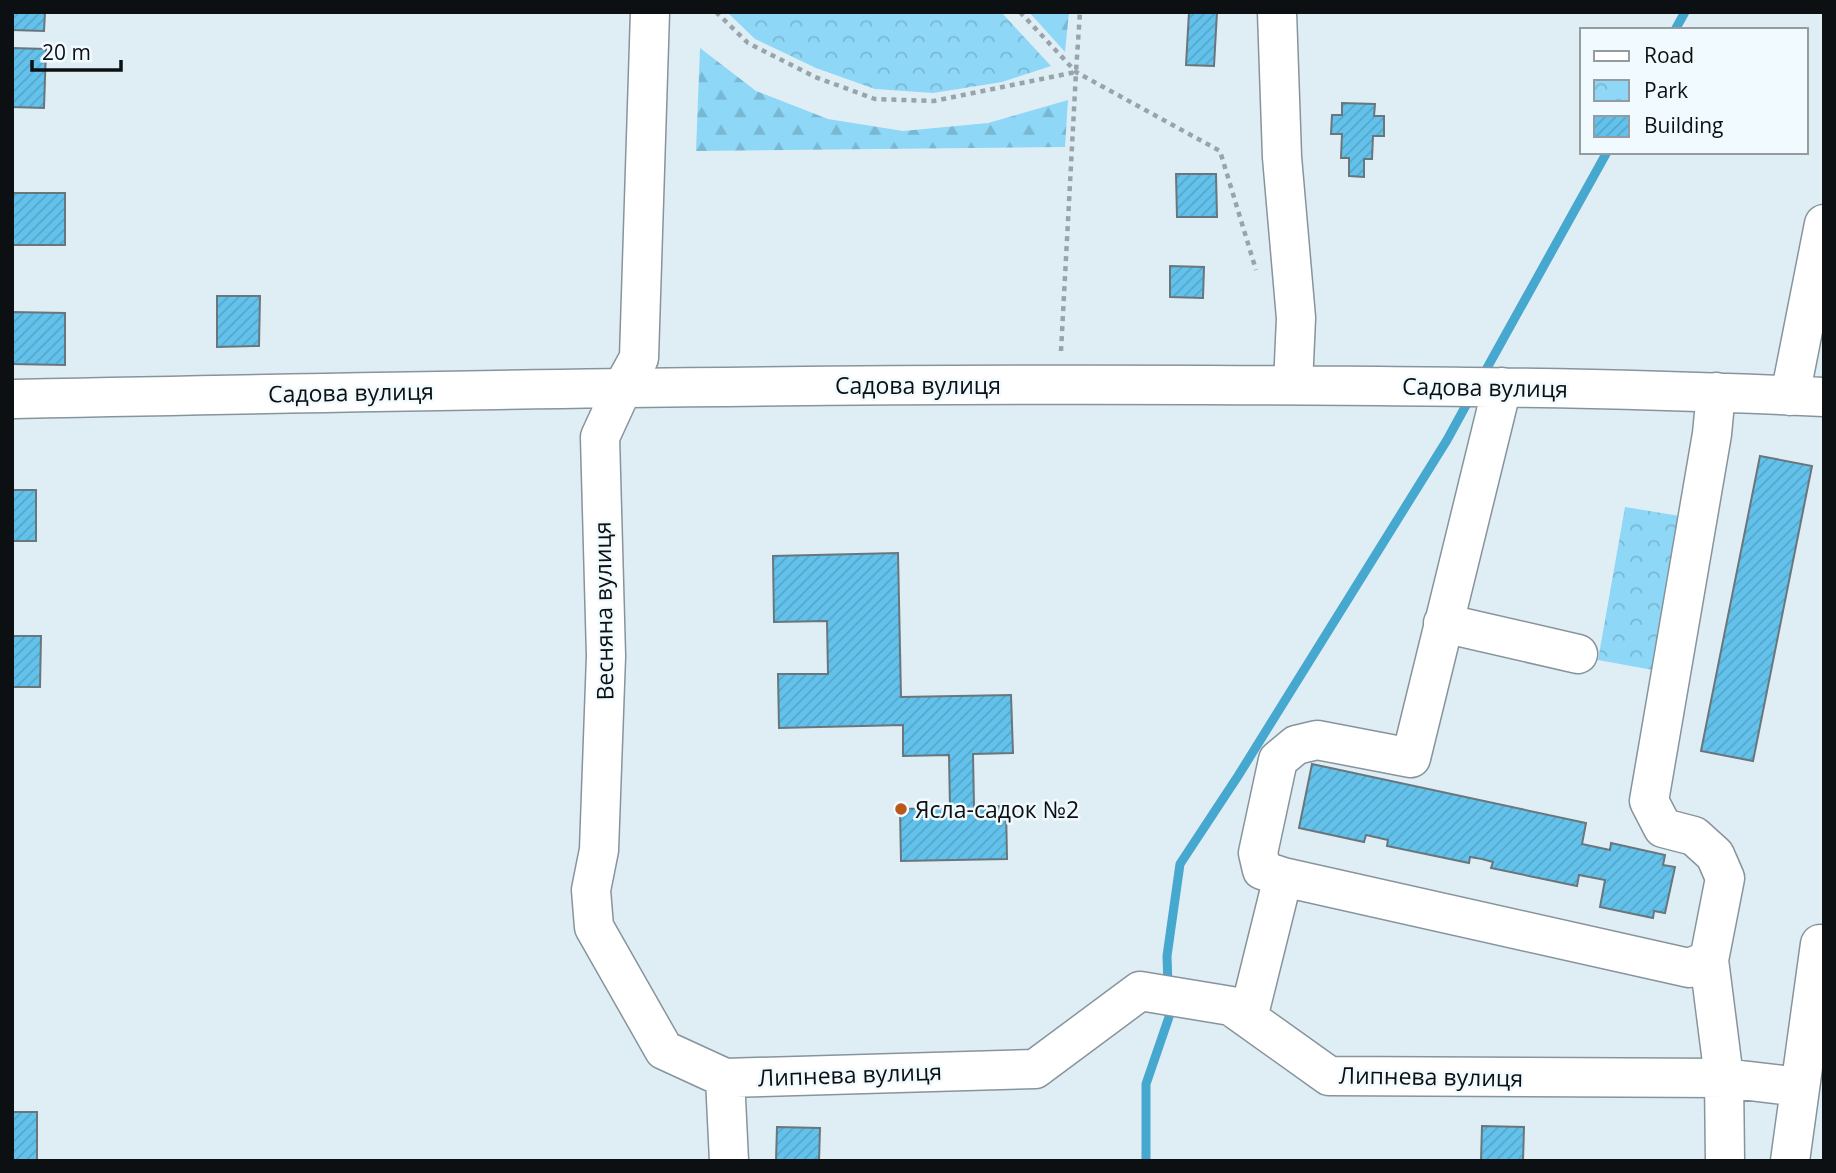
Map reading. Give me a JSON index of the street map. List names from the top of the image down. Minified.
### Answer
{"streets":{"street":["Садова вулиця","Весняна вулиця","Липнева вулиця"]},"crossings":[["Садова вулиця","Весняна вулиця"],["Весняна вулиця","Липнева вулиця"]],"places":["Ясла-садок №2"],"legend":["Road","Park","Building"],"scale_bar":"20 m"}
